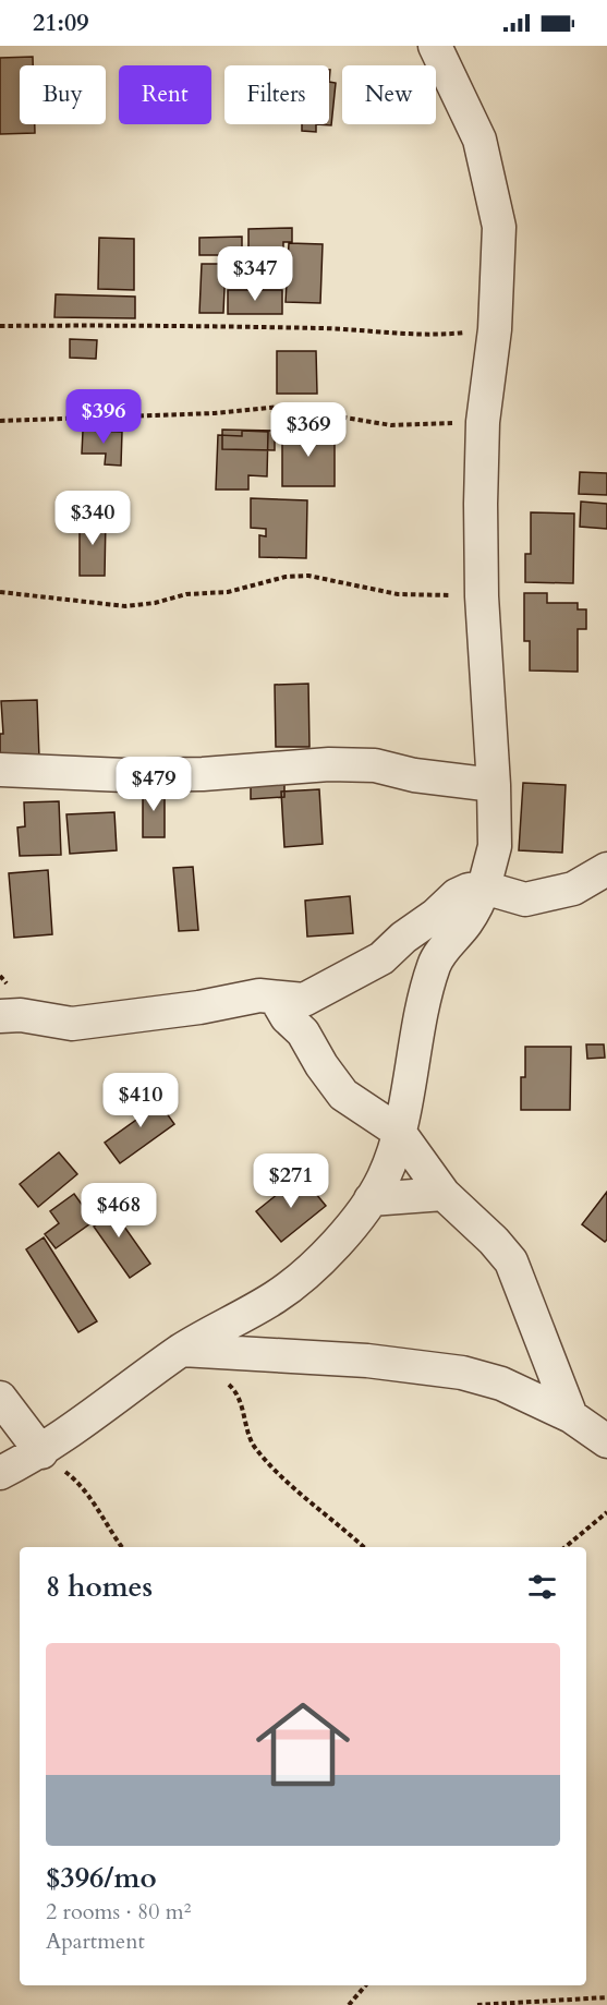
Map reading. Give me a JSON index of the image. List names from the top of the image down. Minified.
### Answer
{"page":{"status":"21:09","chip":["Buy","Rent","Filters","New"],"price":["$347","$396","$369","$340","$479","$410","$271","$468"],"heading":"8 homes","list":[{"name":"$396/mo","note":"2 rooms · 80 m² · Apartment"}]}}
